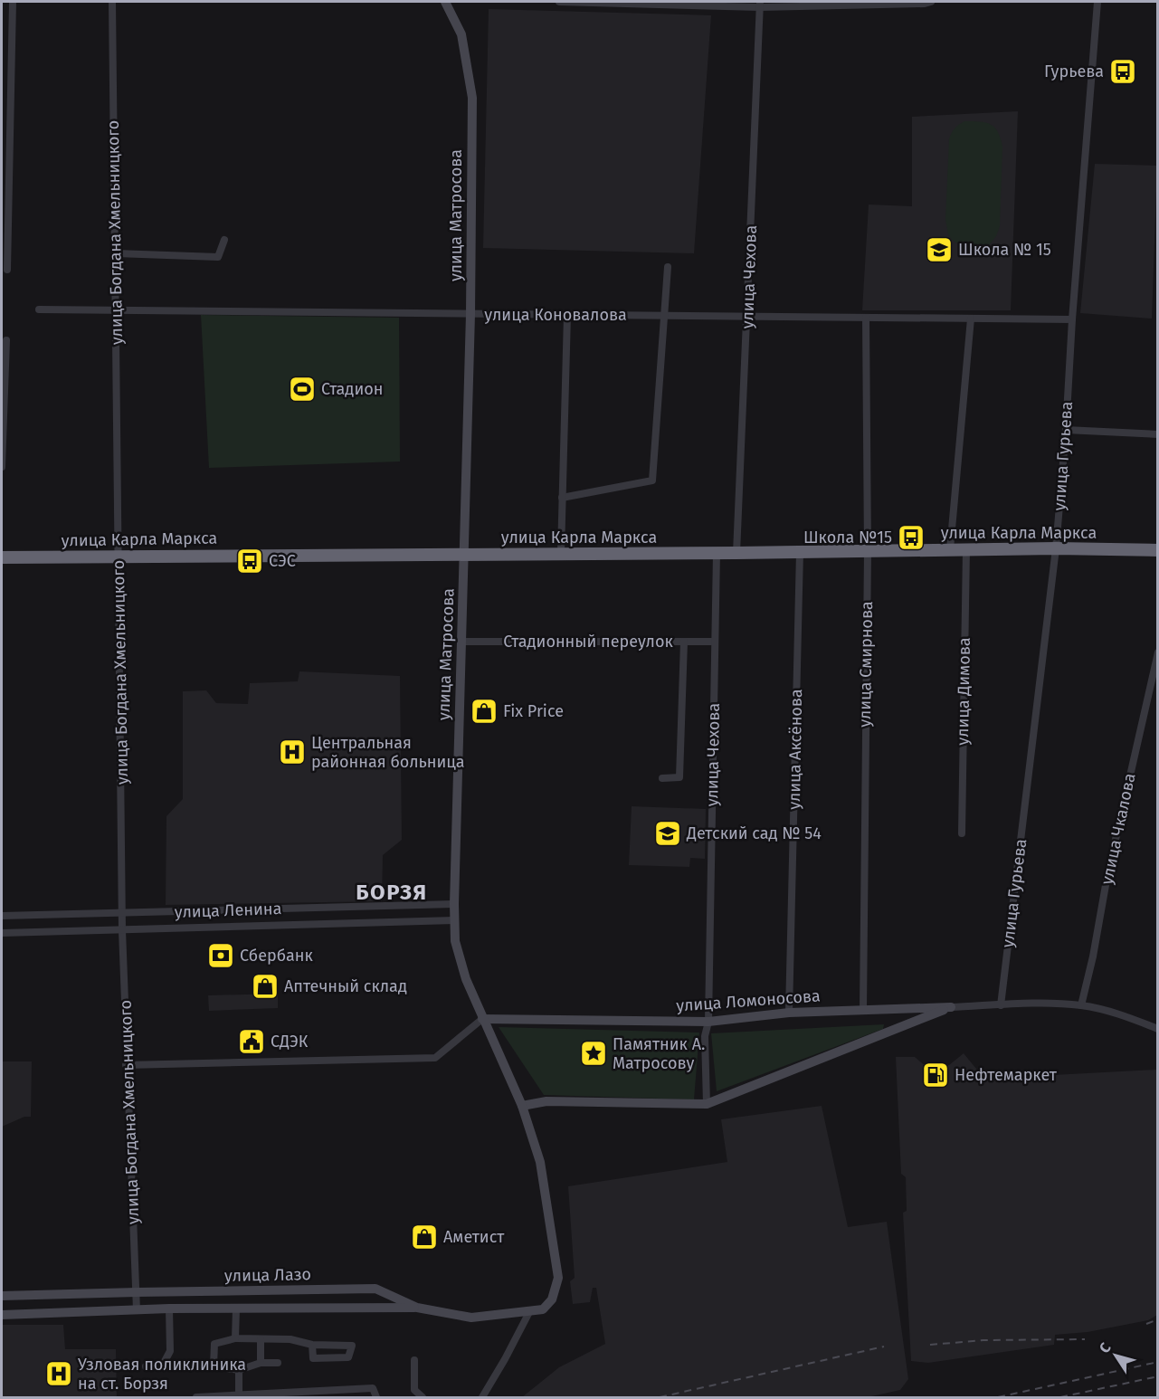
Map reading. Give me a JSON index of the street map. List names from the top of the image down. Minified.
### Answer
{"streets":{"highway":["улица Карла Маркса"],"street":["улица Матросова","улица Богдана Хмельницкого","улица Чехова","улица Коновалова","улица Гурьева","Стадионный переулок","улица Смирнова","улица Димова","улица Аксёнова","улица Чкалова","улица Ленина","улица Ломоносова","улица Лазо"]},"crossings":[["улица Матросова","улица Коновалова"],["улица Матросова","улица Карла Маркса"],["улица Матросова","Стадионный переулок"],["улица Матросова","улица Ленина"],["улица Матросова","улица Ломоносова"],["улица Матросова","улица Лазо"],["улица Богдана Хмельницкого","улица Коновалова"],["улица Богдана Хмельницкого","улица Карла Маркса"],["улица Богдана Хмельницкого","улица Ленина"],["улица Богдана Хмельницкого","улица Лазо"],["улица Чехова","улица Коновалова"],["улица Чехова","улица Карла Маркса"],["улица Чехова","Стадионный переулок"],["улица Чехова","улица Ломоносова"],["улица Коновалова","улица Гурьева"],["улица Коновалова","улица Смирнова"],["улица Гурьева","улица Карла Маркса"],["улица Гурьева","улица Ломоносова"],["улица Карла Маркса","улица Смирнова"],["улица Карла Маркса","улица Димова"],["улица Карла Маркса","улица Аксёнова"],["улица Смирнова","улица Ломоносова"],["улица Аксёнова","улица Ломоносова"],["улица Чкалова","улица Ломоносова"]],"districts":["БОРЗЯ"],"places":{"bus stop":["Гурьева","Школа №15","СЭС"],"school or university":["Школа № 15","Детский сад № 54"],"sports":["Стадион"],"shop":["Fix Price","Аптечный склад","Аметист"],"hospital":["Центральная районная больница","Узловая поликлиника на ст. Борзя"],"bank":["Сбербанк"],"public building":["СДЭК"],"place":["Памятник А. Матросову"],"fuel station":["Нефтемаркет"]},"north":"top left"}
